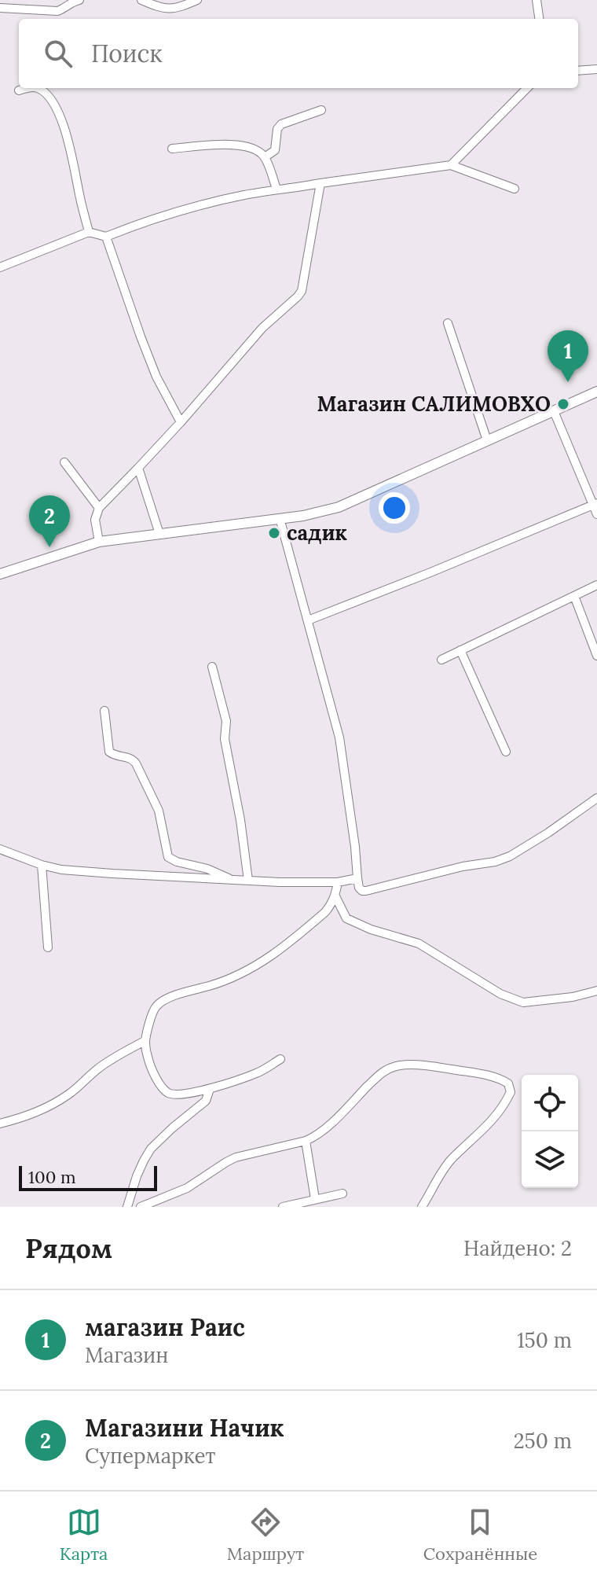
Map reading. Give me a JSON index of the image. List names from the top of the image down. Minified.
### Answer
{"places":["Магазин САЛИМОВХО","садик"],"scale_bar":"100 m","page":{"search":"Поиск","pins":["1","2"],"scale":"100 m","heading":["Рядом","Найдено: 2"],"list":[{"mark":"1","name":"магазин Раис","note":"Магазин","value":"150 m"},{"mark":"2","name":"Магазини Начик","note":"Супермаркет","value":"250 m"}],"nav":["Карта","Маршрут","Сохранённые"]}}
